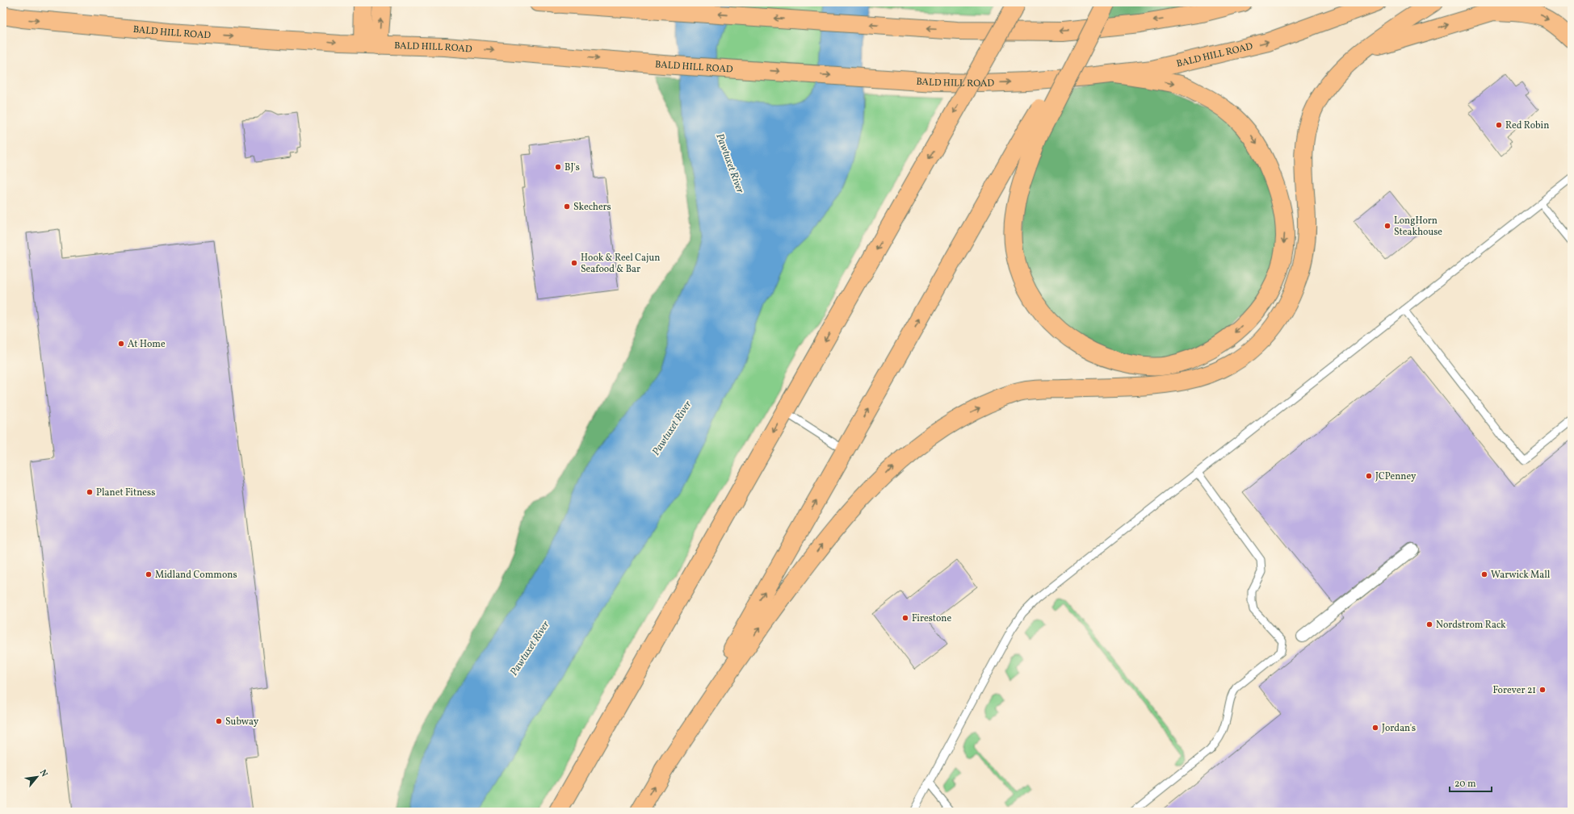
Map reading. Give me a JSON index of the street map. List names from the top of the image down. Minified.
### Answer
{"streets":{"main road":["BALD HILL ROAD"]},"water":["Pawtuxet River"],"places":["Red Robin","BJ's","Skechers","LongHorn Steakhouse","Hook & Reel Cajun Seafood & Bar","At Home","JCPenney","Planet Fitness","Midland Commons","Warwick Mall","Firestone","Nordstrom Rack","Forever 21","Subway","Jordan's"],"scale_bar":"20 m","north":"top right"}
